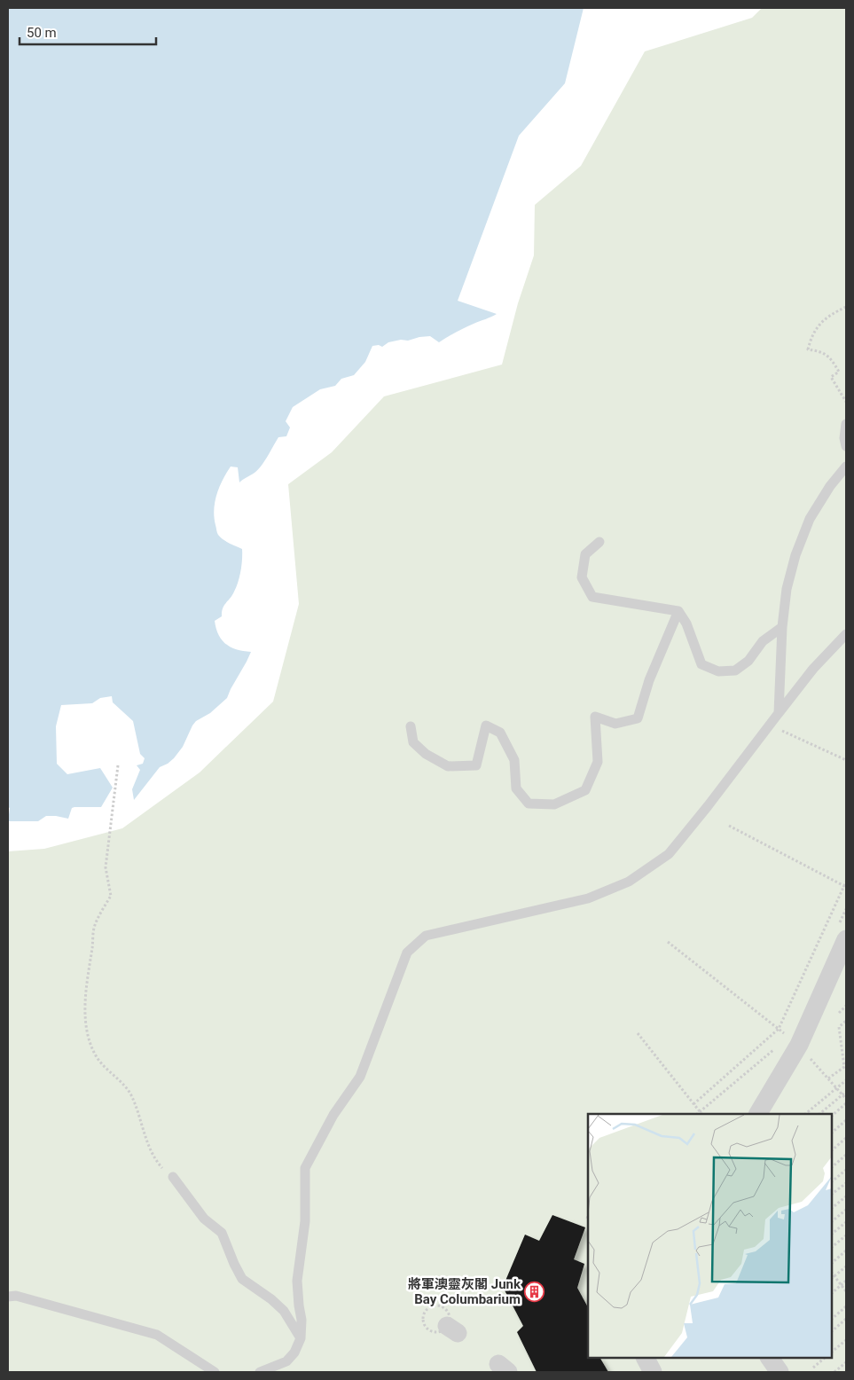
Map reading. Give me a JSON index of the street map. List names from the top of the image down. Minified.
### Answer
{"places":{"building":["將軍澳靈灰閣 Junk Bay Columbarium"]},"scale_bar":"50 m"}
